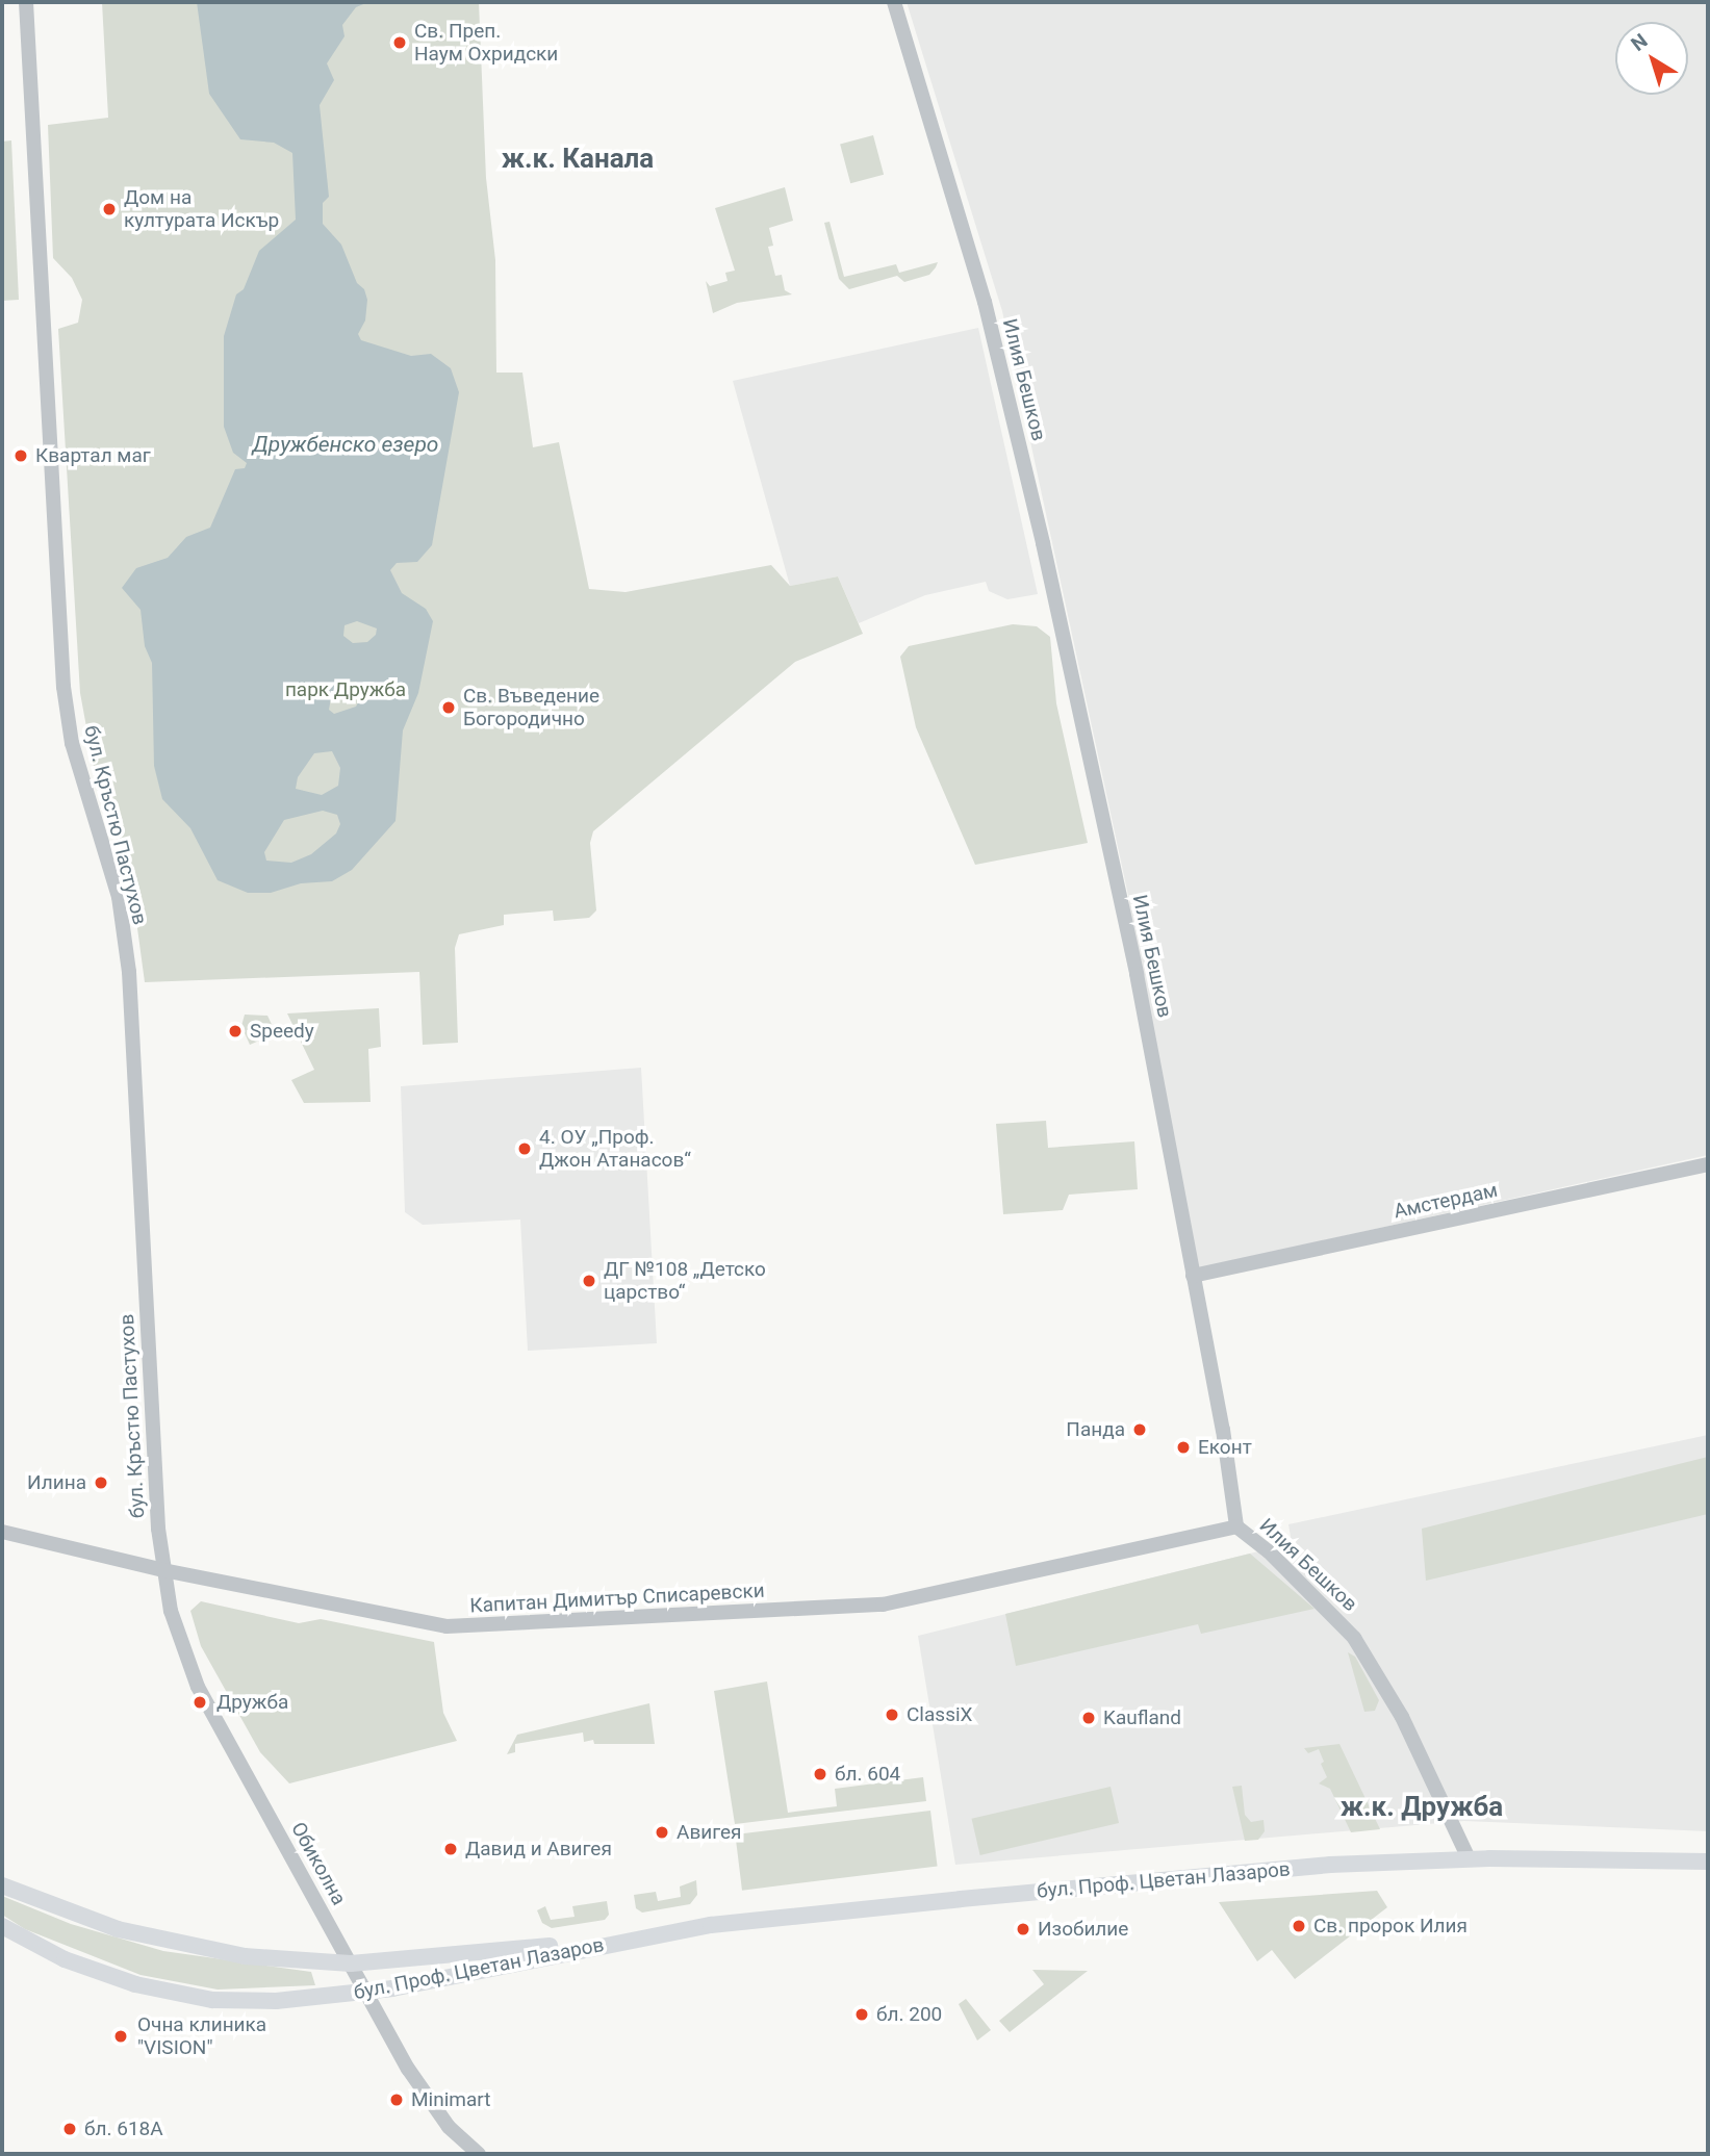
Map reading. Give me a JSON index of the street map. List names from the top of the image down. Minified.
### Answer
{"streets":{"main road":["бул. Проф. Цветан Лазаров"],"street":["Илия Бешков","бул. Кръстю Пастухов","Амстердам","Капитан Димитър Списаревски","Обиколна"]},"crossings":[["Илия Бешков","Амстердам"],["Илия Бешков","Капитан Димитър Списаревски"],["Илия Бешков","бул. Проф. Цветан Лазаров"],["бул. Кръстю Пастухов","Капитан Димитър Списаревски"],["бул. Кръстю Пастухов","Обиколна"],["Капитан Димитър Списаревски","Обиколна"],["Обиколна","бул. Проф. Цветан Лазаров"]],"districts":["ж.к. Канала","ж.к. Дружба"],"water":["Дружбенско езеро"],"parks":["парк Дружба"],"places":["Св. Преп. Наум Охридски","Дом на културата Искър","Квартал маг","Св. Въведение Богородично","Speedy","4. ОУ „Проф. Джон Атанасов“","ДГ №108 „Детско царство“","Панда","Еконт","Илина","Дружба","ClassiX","Kaufland","бл. 604","Авигея","Давид и Авигея","Св. пророк Илия","Изобилие","бл. 200","Очна клиника \"VISION\"","Minimart","бл. 618А"],"north":"top left"}
